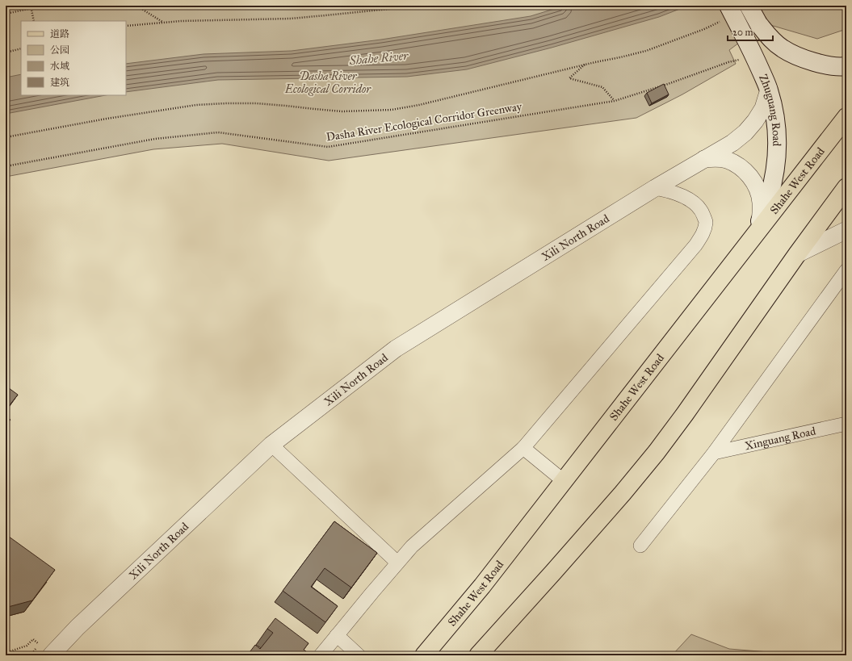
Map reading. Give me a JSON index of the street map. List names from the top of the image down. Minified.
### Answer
{"streets":{"main road":["Zhuguang Road","Shahe West Road"],"street":["Xili North Road","Xinguang Road"],"path":["Dasha River Ecological Corridor Greenway"]},"crossings":[["Zhuguang Road","Dasha River Ecological Corridor Greenway"],["Zhuguang Road","Xili North Road"]],"water":["Shahe River"],"parks":["Dasha River Ecological Corridor"],"legend":["道路","公园","水域","建筑"],"scale_bar":"20 m"}
